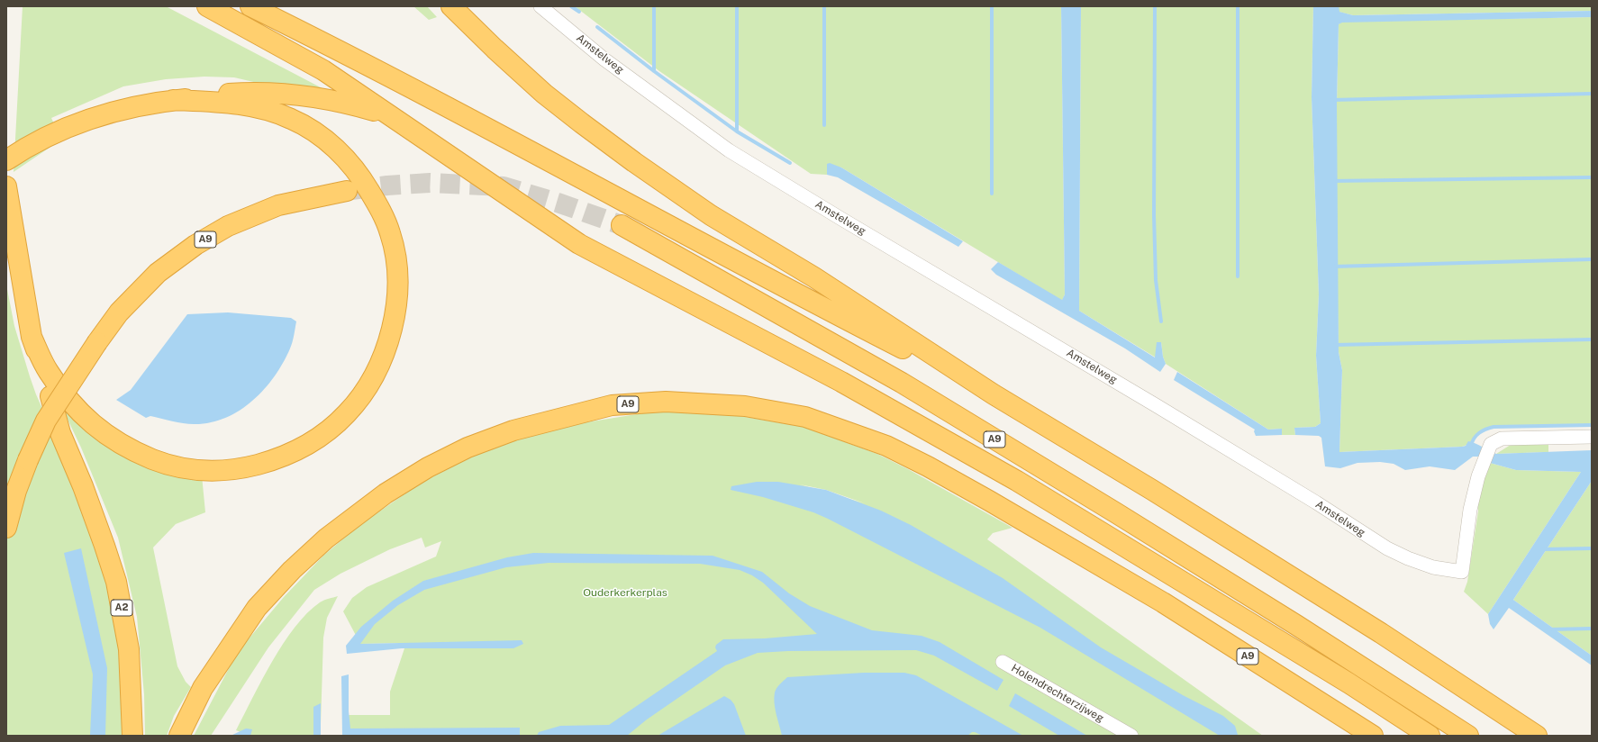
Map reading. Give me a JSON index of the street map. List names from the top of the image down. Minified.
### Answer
{"streets":{"highway":["A9","A2"],"street":["Amstelweg","Holendrechterzijweg"]},"crossings":[["A9","A2"]],"parks":["Ouderkerkerplas"]}
